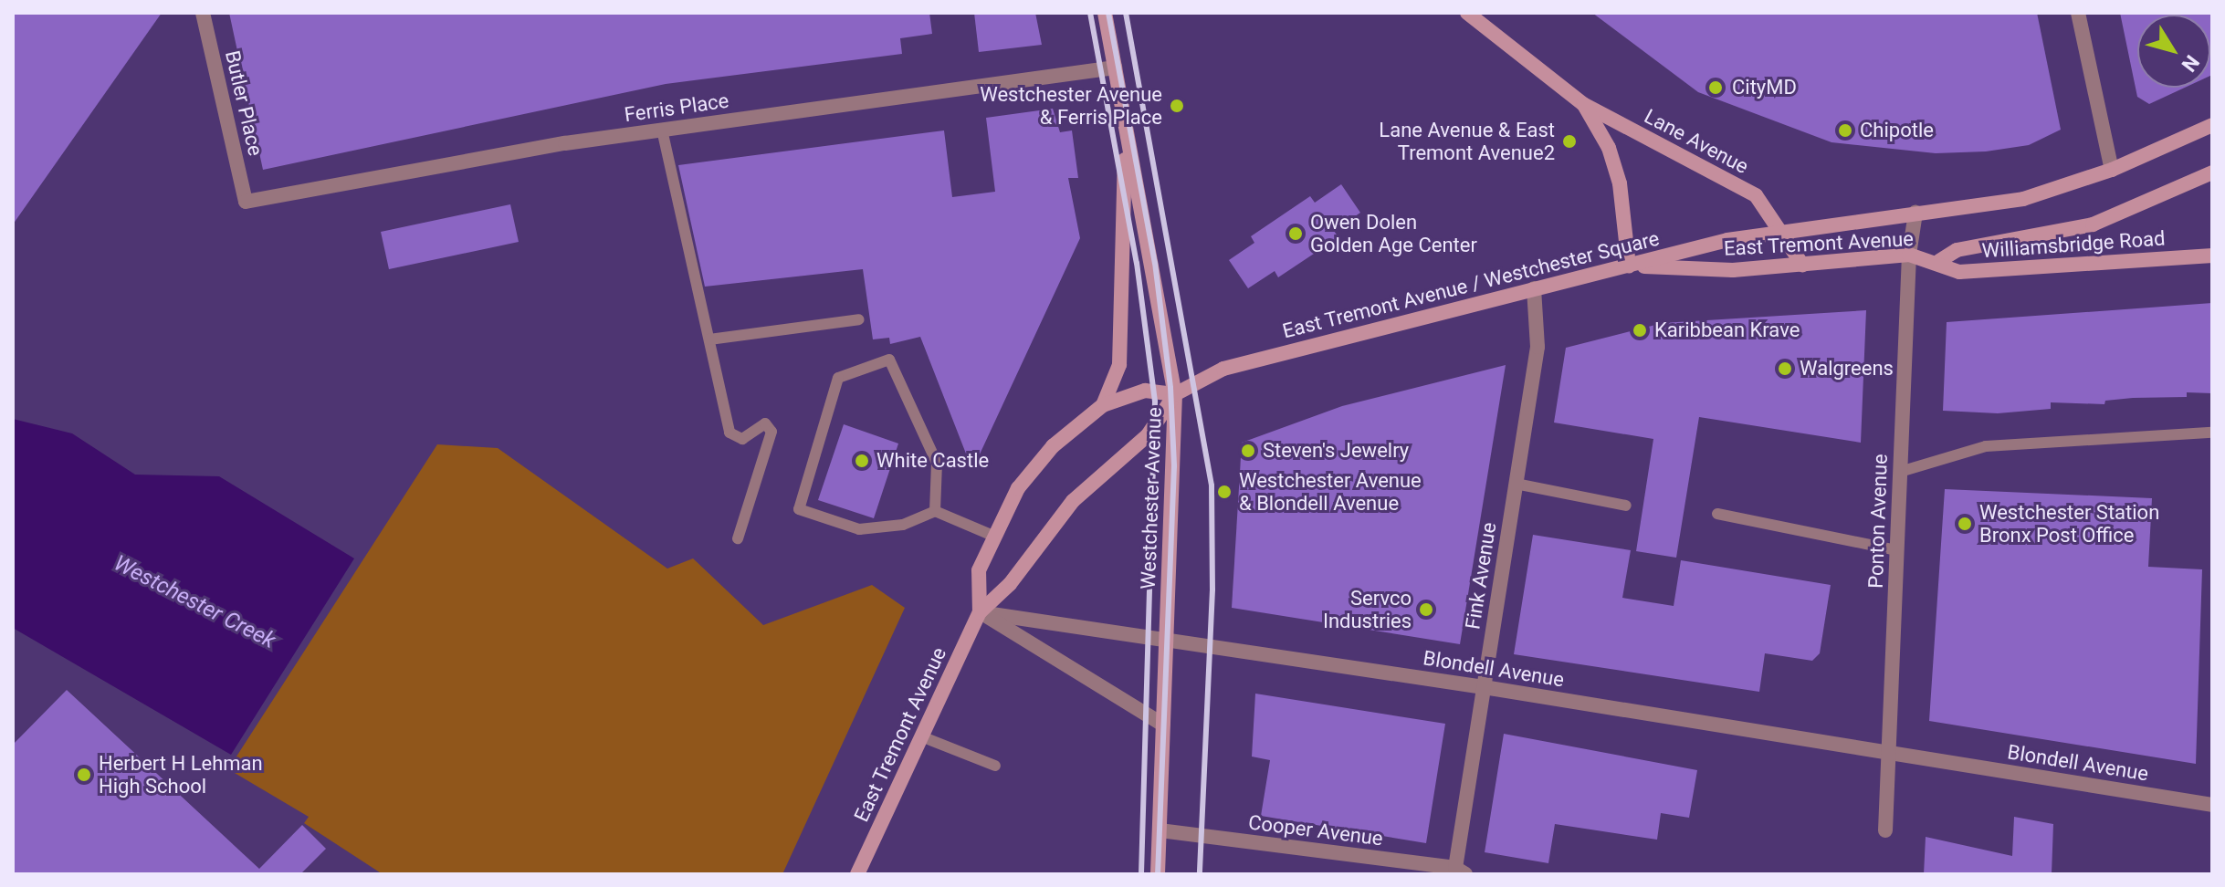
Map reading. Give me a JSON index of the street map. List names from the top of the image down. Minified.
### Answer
{"streets":{"main road":["Lane Avenue","East Tremont Avenue","Williamsbridge Road","East Tremont Avenue / Westchester Square","Westchester Avenue"],"street":["Butler Place","Ferris Place","Ponton Avenue","Fink Avenue","Blondell Avenue","Cooper Avenue"]},"crossings":[["Butler Place","Ferris Place"],["Ferris Place","Westchester Avenue"],["Lane Avenue","East Tremont Avenue"],["Lane Avenue","East Tremont Avenue / Westchester Square"],["East Tremont Avenue","Williamsbridge Road"],["East Tremont Avenue","East Tremont Avenue / Westchester Square"],["East Tremont Avenue","Westchester Avenue"],["East Tremont Avenue","Ponton Avenue"],["East Tremont Avenue","Blondell Avenue"],["East Tremont Avenue / Westchester Square","Westchester Avenue"],["East Tremont Avenue / Westchester Square","Fink Avenue"],["Westchester Avenue","Blondell Avenue"],["Westchester Avenue","Cooper Avenue"],["Ponton Avenue","Blondell Avenue"],["Fink Avenue","Blondell Avenue"],["Fink Avenue","Cooper Avenue"]],"water":["Westchester Creek"],"places":["CityMD","Westchester Avenue & Ferris Place","Chipotle","Lane Avenue & East Tremont Avenue2","Owen Dolen Golden Age Center","Karibbean Krave","Walgreens","Steven's Jewelry","White Castle","Westchester Avenue & Blondell Avenue","Westchester Station Bronx Post Office","Servco Industries","Herbert H Lehman High School"],"north":"bottom right"}
